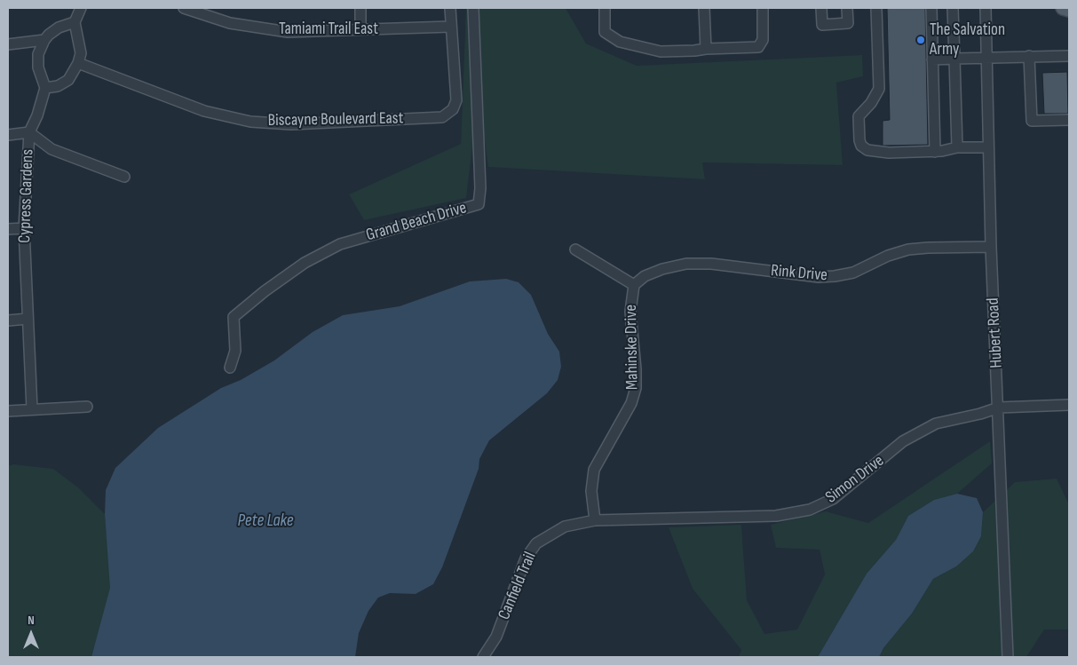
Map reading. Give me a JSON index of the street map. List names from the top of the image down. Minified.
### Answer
{"streets":{"street":["Tamiami Trail East","Biscayne Boulevard East","Cypress Gardens","Grand Beach Drive","Rink Drive","Hubert Road","Mahinske Drive","Simon Drive","Canfield Trail"]},"crossings":[["Tamiami Trail East","Biscayne Boulevard East"],["Rink Drive","Hubert Road"],["Rink Drive","Mahinske Drive"],["Hubert Road","Simon Drive"],["Mahinske Drive","Simon Drive"],["Simon Drive","Canfield Trail"]],"water":["Pete Lake"],"places":["The Salvation Army"],"north":"top"}
